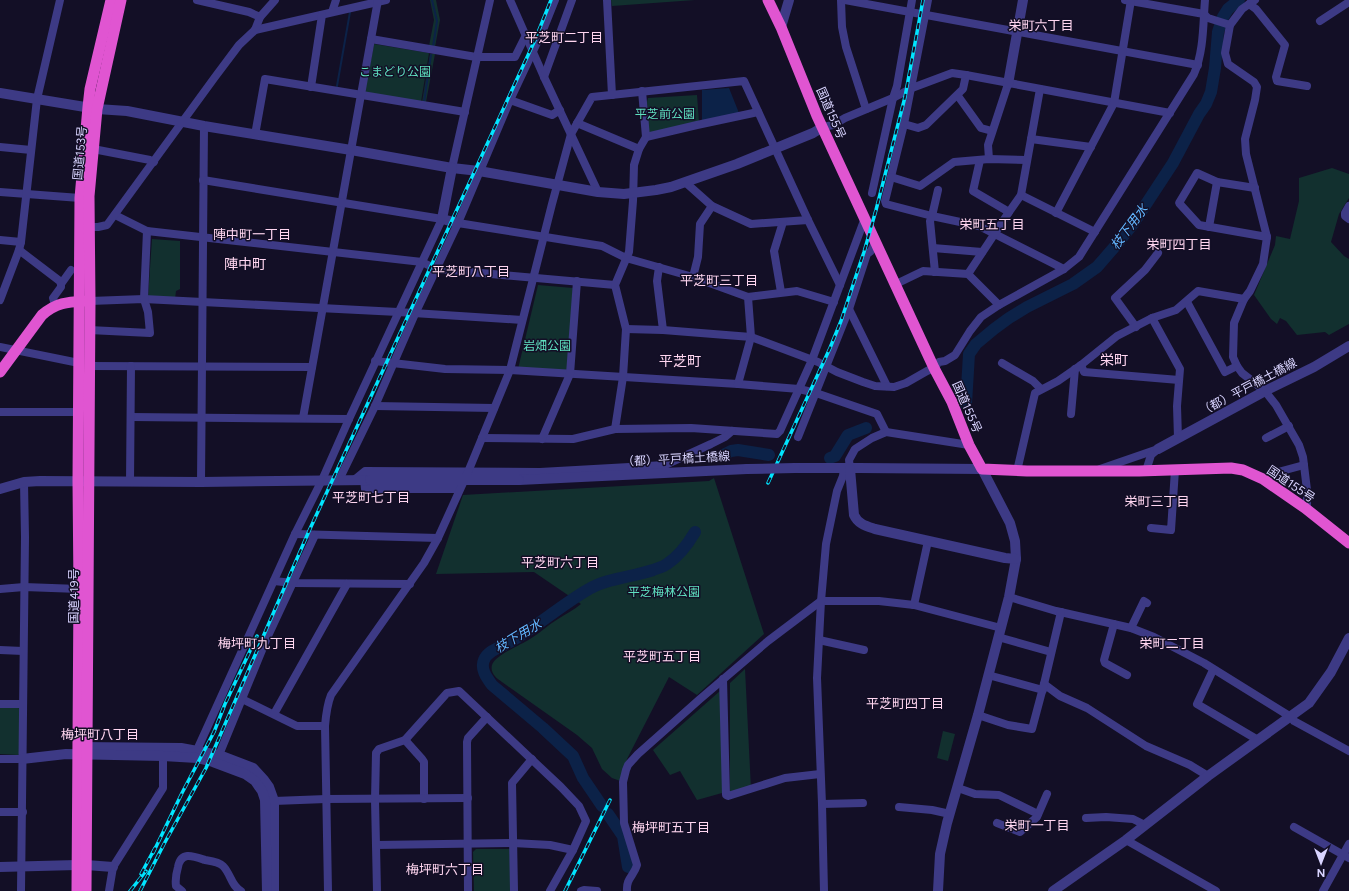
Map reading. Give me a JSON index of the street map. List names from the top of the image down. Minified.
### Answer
{"streets":{"highway":["国道155号","国道153号","国道419号"],"street":["（都）平戸橋土橋線"]},"crossings":[["国道155号","（都）平戸橋土橋線"],["国道153号","国道419号"],["（都）平戸橋土橋線","国道419号"]],"districts":["栄町六丁目","平芝町二丁目","栄町五丁目","陣中町一丁目","栄町四丁目","陣中町","平芝町八丁目","平芝町三丁目","栄町","平芝町","平芝町七丁目","栄町三丁目","平芝町六丁目","梅坪町九丁目","栄町二丁目","平芝町五丁目","平芝町四丁目","梅坪町八丁目","栄町一丁目","梅坪町五丁目","梅坪町六丁目"],"water":["枝下用水"],"parks":["こまどり公園","平芝前公園","岩畑公園","平芝梅林公園"],"north":"bottom"}
